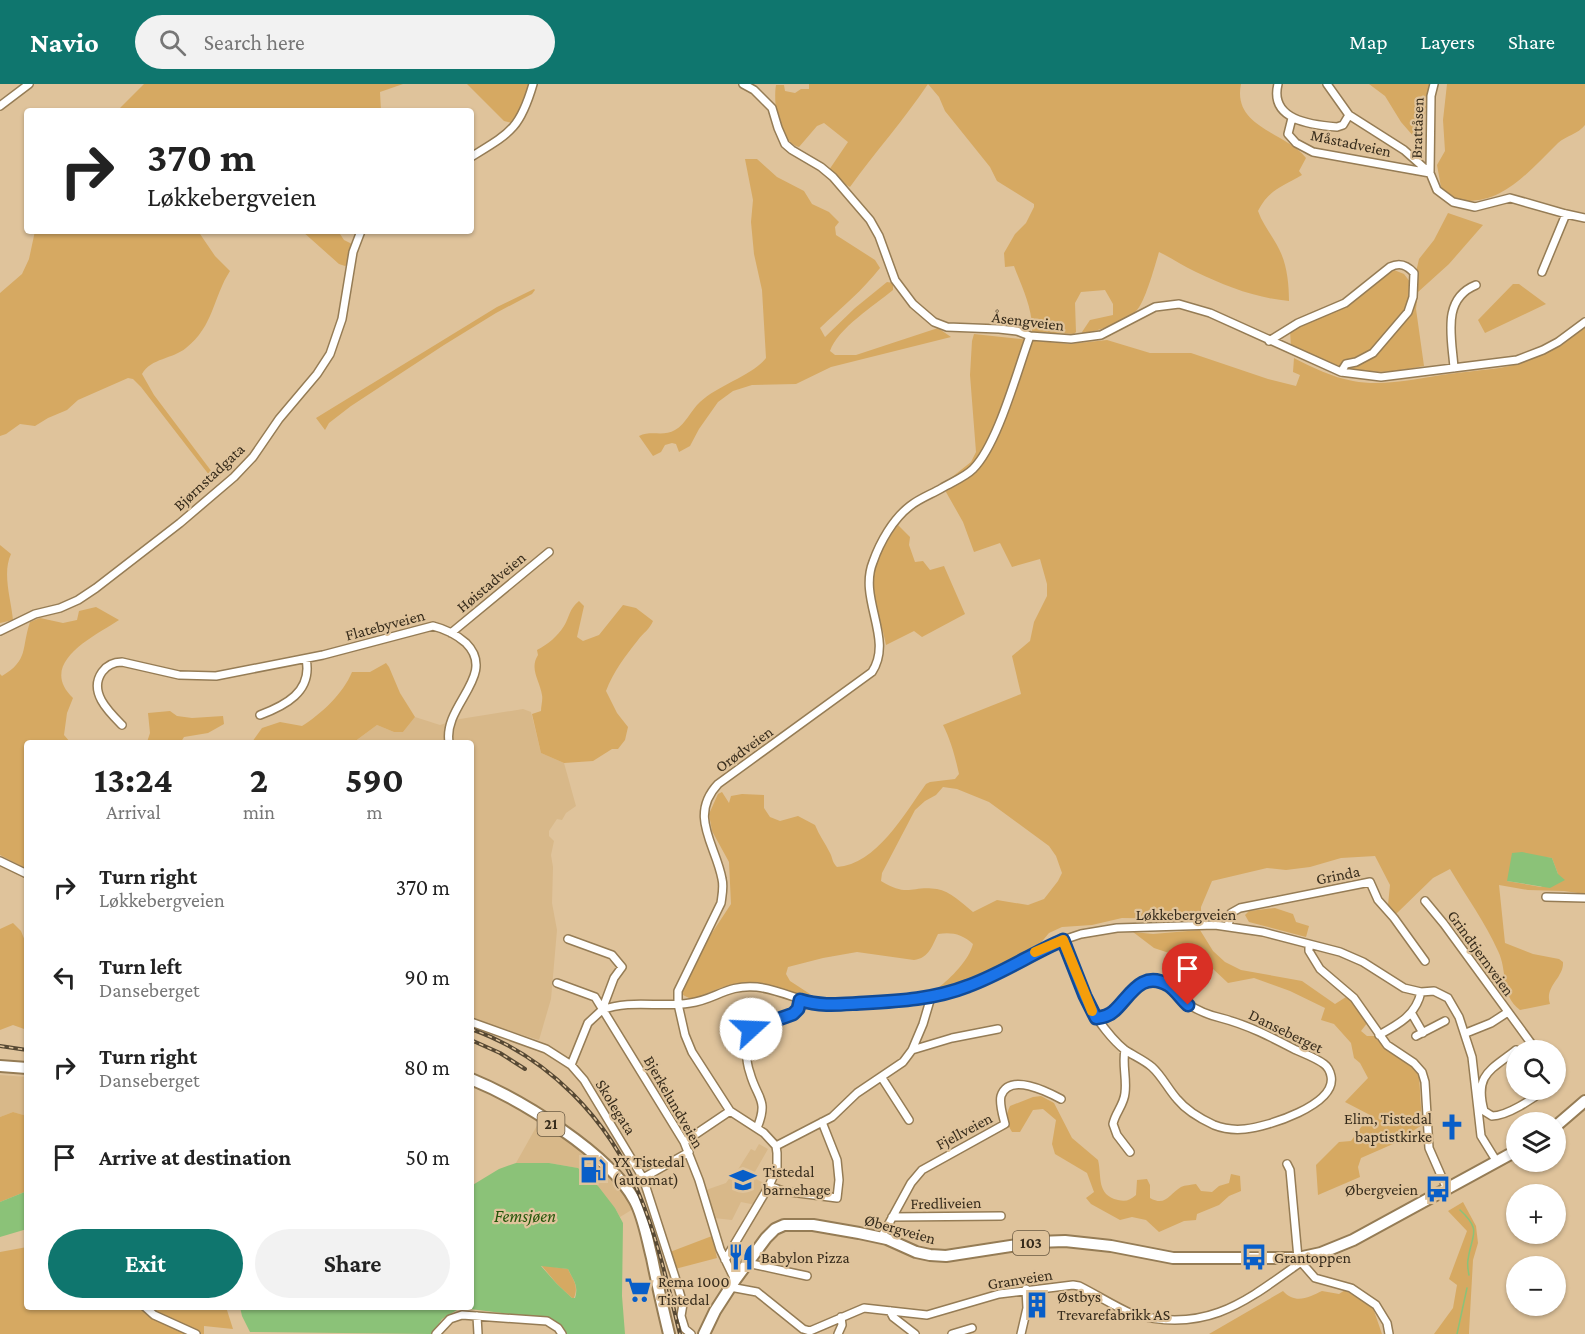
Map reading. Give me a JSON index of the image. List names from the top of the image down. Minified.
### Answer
{"streets":{"main road":["21","Øbergveien","103"],"street":["Brattåsen","Måstadveien","Åsengveien","Bjørnstadgata","Høistadveien","Flatebyveien","Orødveien","Grinda","Løkkebergveien","Grindtjernveien","Danseberget","Bjerkelundveien","Skolegata","Fjellveien","Fredliveien","Granveien"]},"crossings":[["Brattåsen","Måstadveien"],["Åsengveien","Orødveien"],["Høistadveien","Flatebyveien"],["Orødveien","Løkkebergveien"],["Grinda","Løkkebergveien"],["Løkkebergveien","Grindtjernveien"],["Løkkebergveien","Bjerkelundveien"],["Løkkebergveien","Øbergveien"],["Bjerkelundveien","Øbergveien"],["Bjerkelundveien","103"],["Bjerkelundveien","Granveien"],["Fjellveien","Fredliveien"],["Fjellveien","Øbergveien"],["Øbergveien","103"],["Øbergveien","Granveien"],["103","Granveien"]],"water":["Femsjøen"],"places":{"church":["Elim, Tistedal baptistkirke"],"fuel station":["YX Tistedal (automat)"],"school or university":["Tistedal barnehage"],"bus stop":["Øbergveien","Grantoppen"],"restaurant":["Babylon Pizza"],"supermarket":["Rema 1000 Tistedal"],"building":["Østbys Trevarefabrikk AS"]},"page":{"header":"Navio","search":"Search here","nav":["Map","Layers","Share"],"turn":["370 m","Løkkebergveien"],"eta":["13:24","Arrival","2","min","590","m"],"list":[{"name":"Turn right","note":"Løkkebergveien","value":"370 m"},{"name":"Turn left","note":"Danseberget","value":"90 m"},{"name":"Turn right","note":"Danseberget","value":"80 m"},{"name":"Arrive at destination","value":"50 m"}],"map_buttons":["+","−"],"buttons":["Exit","Share"]}}
